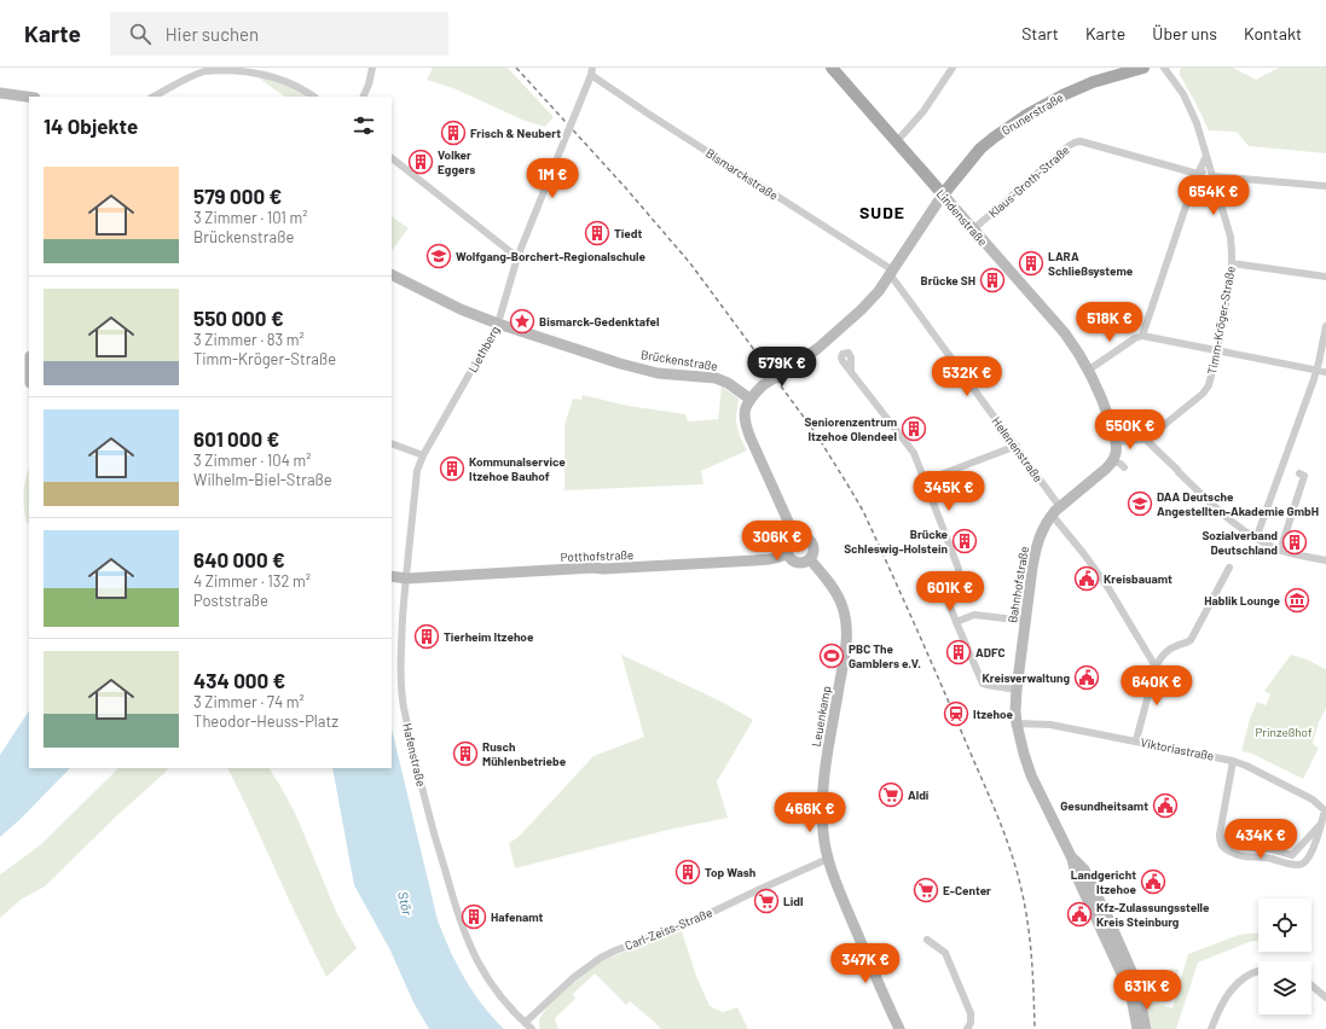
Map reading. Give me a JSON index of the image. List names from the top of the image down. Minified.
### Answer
{"streets":{"main road":["Grunerstraße","Lindenstraße"],"street":["Bismarckstraße","Klaus-Groth-Straße","Timm-Kröger-Straße","Liethberg","Brückenstraße","Helenenstraße","Potthofstraße","Bahnhofstraße","Leuenkamp","Viktoriastraße","Hafenstraße","Carl-Zeiss-Straße"]},"crossings":[["Grunerstraße","Lindenstraße"],["Bismarckstraße","Liethberg"],["Bismarckstraße","Helenenstraße"],["Klaus-Groth-Straße","Lindenstraße"],["Lindenstraße","Bahnhofstraße"],["Liethberg","Brückenstraße"],["Liethberg","Hafenstraße"],["Helenenstraße","Bahnhofstraße"],["Potthofstraße","Leuenkamp"],["Potthofstraße","Hafenstraße"],["Bahnhofstraße","Viktoriastraße"],["Leuenkamp","Carl-Zeiss-Straße"],["Hafenstraße","Carl-Zeiss-Straße"]],"districts":["SUDE"],"water":["Stör"],"parks":["Prinzeßhof"],"places":{"building":["Frisch & Neubert","Volker Eggers","Tiedt","LARA Schließsysteme","Brücke SH","Seniorenzentrum Itzehoe Olendeel","Kommunalservice Itzehoe Bauhof","Brücke Schleswig-Holstein","Sozialverband Deutschland","Tierheim Itzehoe","ADFC","Rusch Mühlenbetriebe","Top Wash","Hafenamt"],"school or university":["Wolfgang-Borchert-Regionalschule","DAA Deutsche Angestellten-Akademie GmbH"],"place":["Bismarck-Gedenktafel"],"public building":["Kreisbauamt","Kreisverwaltung","Gesundheitsamt","Landgericht Itzehoe","Kfz-Zulassungsstelle Kreis Steinburg"],"museum":["Hablik Lounge"],"sports":["PBC The Gamblers e.V."],"station":["Itzehoe"],"supermarket":["Aldi","E-Center","Lidl"]},"page":{"header":"Karte","search":"Hier suchen","nav":["Start","Karte","Über uns","Kontakt"],"heading":"14 Objekte","list":[{"name":"579 000 €","note":"3 Zimmer · 101 m² · Brückenstraße"},{"name":"550 000 €","note":"3 Zimmer · 83 m² · Timm-Kröger-Straße"},{"name":"601 000 €","note":"3 Zimmer · 104 m² · Wilhelm-Biel-Straße"},{"name":"640 000 €","note":"4 Zimmer · 132 m² · Poststraße"},{"name":"434 000 €","note":"3 Zimmer · 74 m² · Theodor-Heuss-Platz"}],"price":["1M €","654K €","518K €","579K €","532K €","550K €","345K €","306K €","601K €","640K €","466K €","434K €","347K €","631K €"]}}
